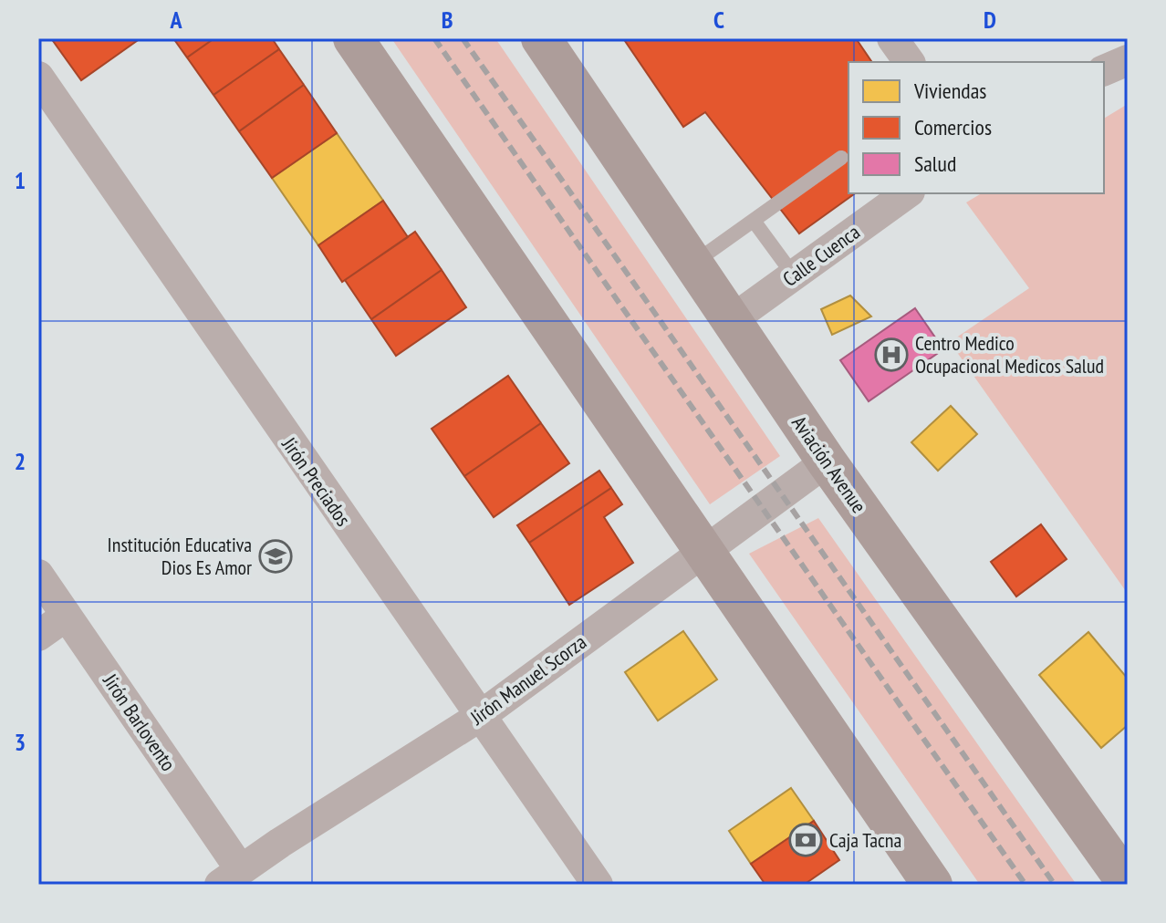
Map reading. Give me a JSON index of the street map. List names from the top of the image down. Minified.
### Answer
{"streets":{"main road":["Aviación Avenue"],"street":["Calle Cuenca","Jirón Preciados","Jirón Manuel Scorza","Jirón Barlovento"]},"crossings":[["Calle Cuenca","Aviación Avenue"],["Aviación Avenue","Jirón Manuel Scorza"],["Jirón Preciados","Jirón Manuel Scorza"],["Jirón Manuel Scorza","Jirón Barlovento"]],"places":{"hospital":["Centro Medico Ocupacional Medicos Salud"],"school or university":["Institución Educativa Dios Es Amor"],"bank":["Caja Tacna"]},"legend":["Viviendas","Comercios","Salud"],"grid":{"columns":["A","B","C","D"],"rows":["1","2","3"]}}
